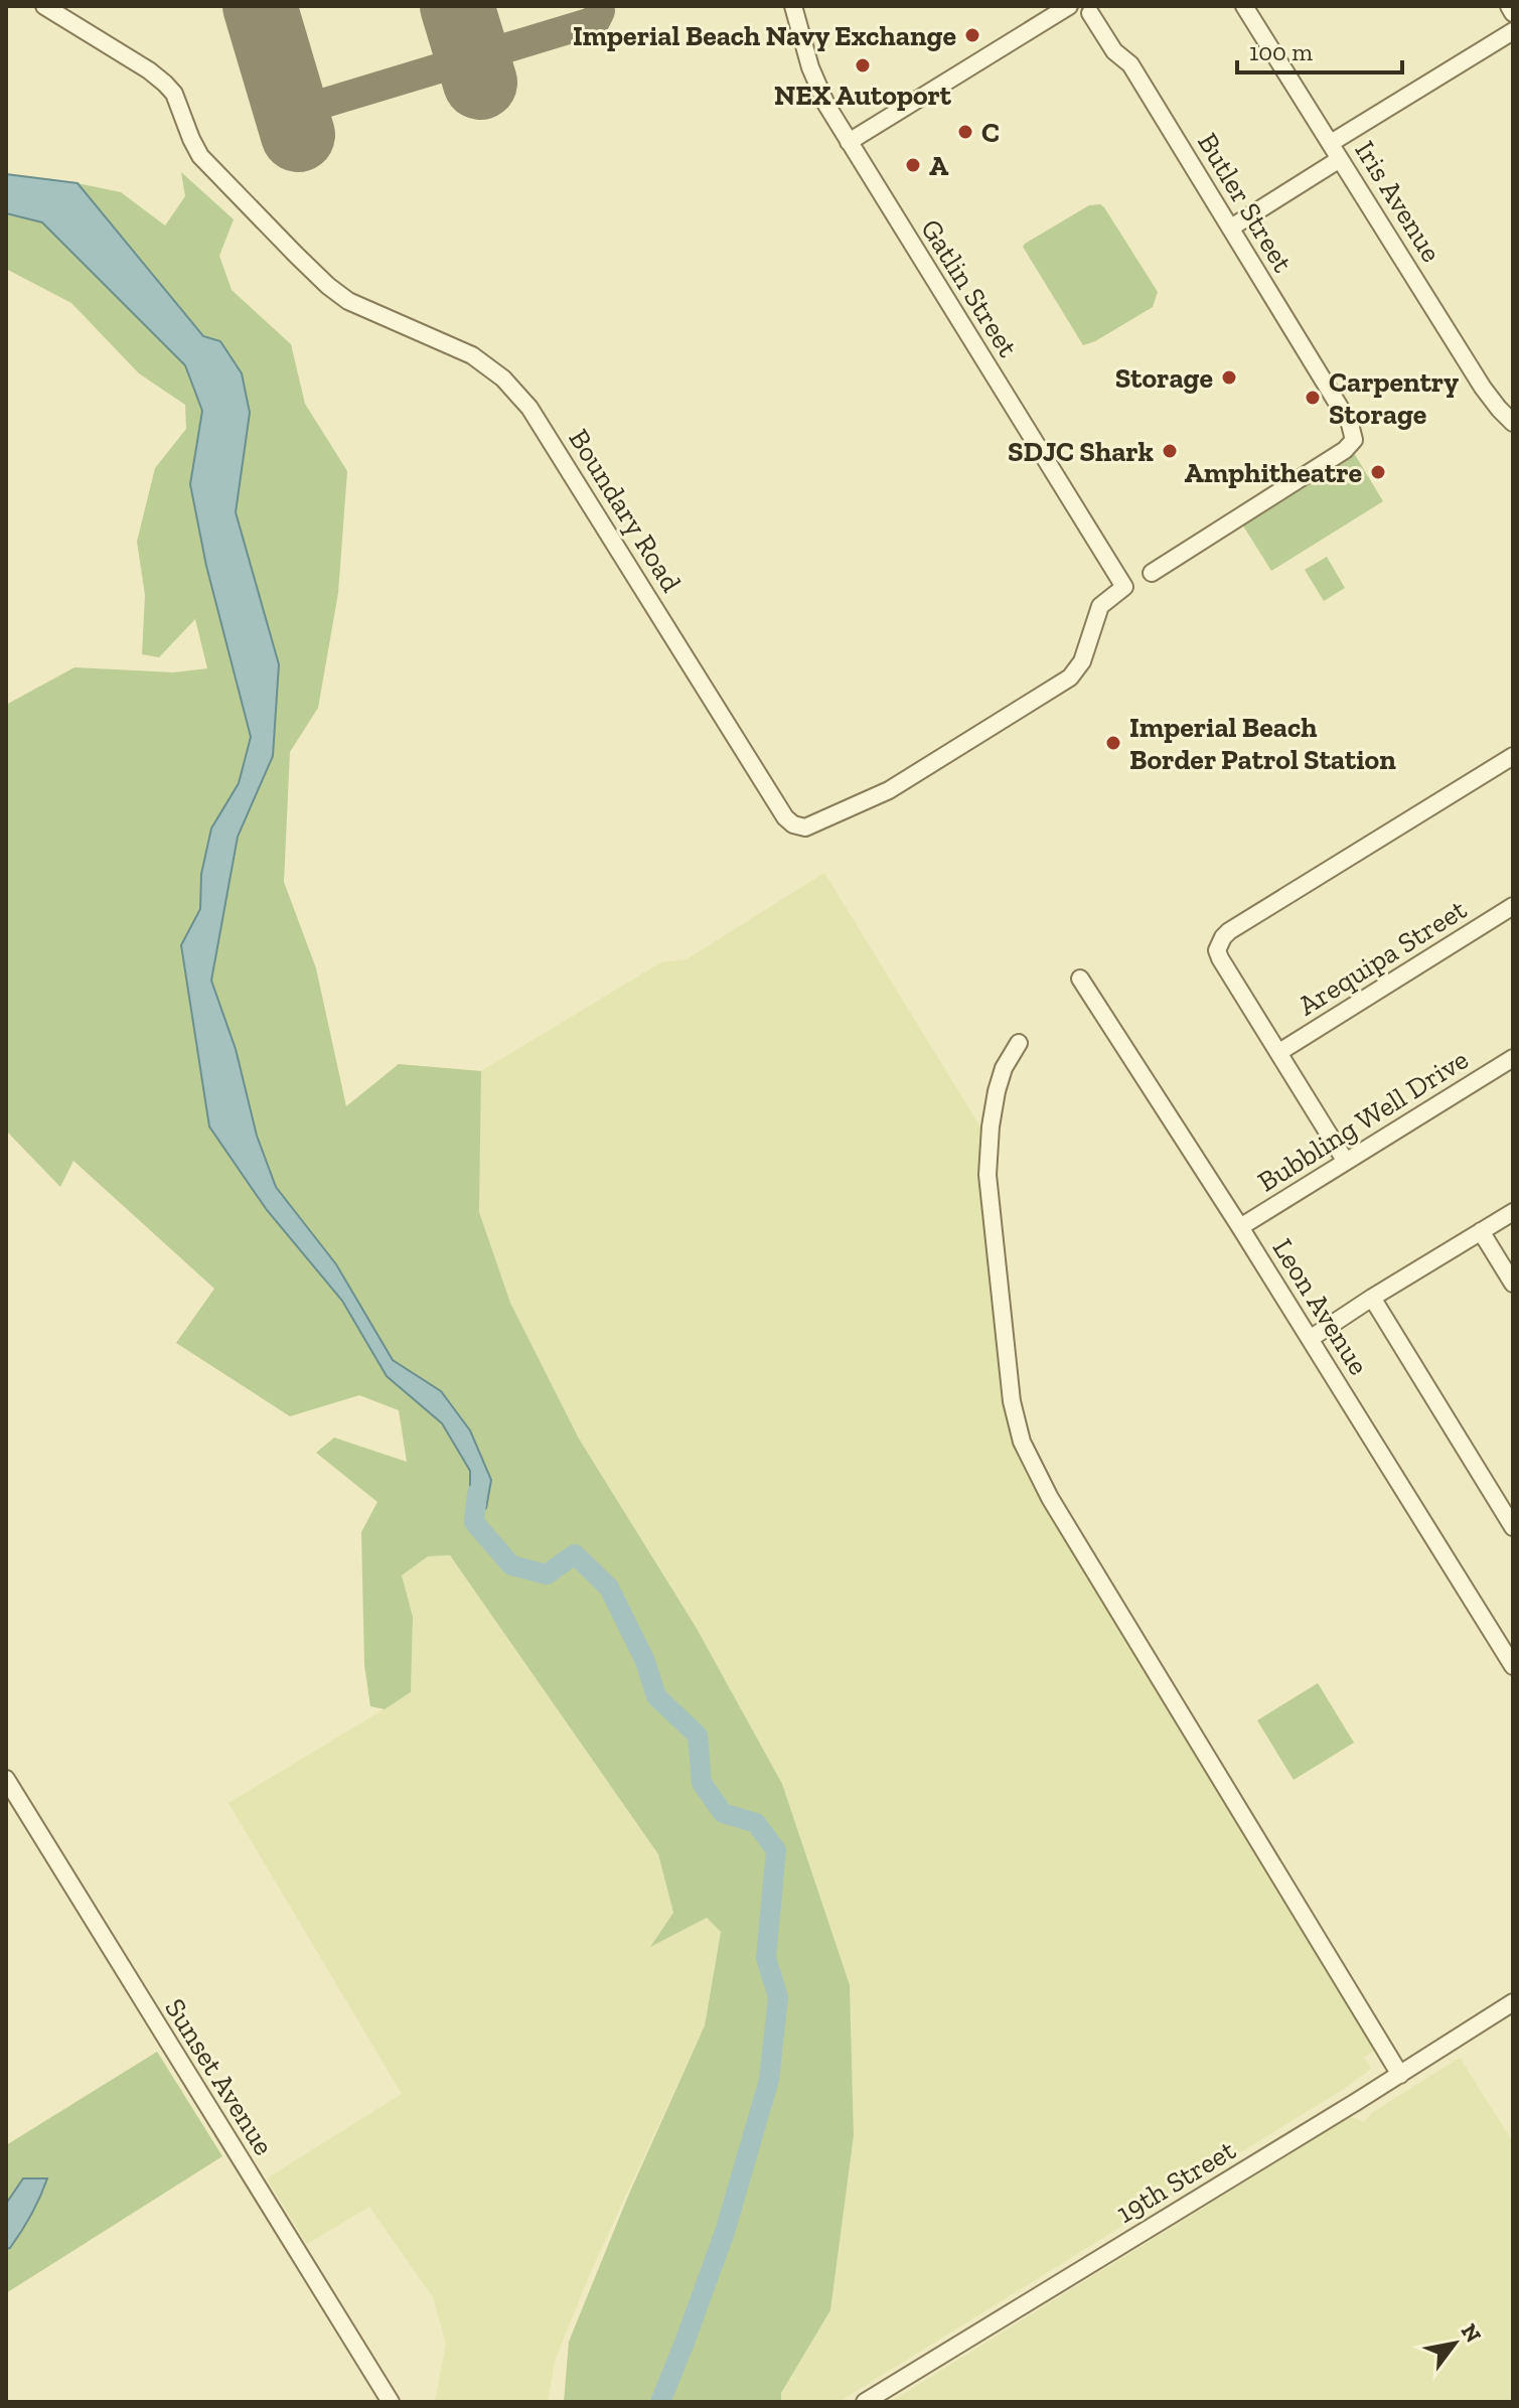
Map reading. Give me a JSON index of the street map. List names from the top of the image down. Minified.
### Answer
{"streets":{"street":["Iris Avenue","Butler Street","Gatlin Street","Boundary Road","Arequipa Street","Bubbling Well Drive","Leon Avenue","Sunset Avenue","19th Street"]},"crossings":[["Gatlin Street","Boundary Road"],["Bubbling Well Drive","Leon Avenue"]],"places":["Imperial Beach Navy Exchange","NEX Autoport","C","A","Storage","Carpentry Storage","SDJC Shark","Amphitheatre","Imperial Beach Border Patrol Station"],"scale_bar":"100 m","north":"top right"}
